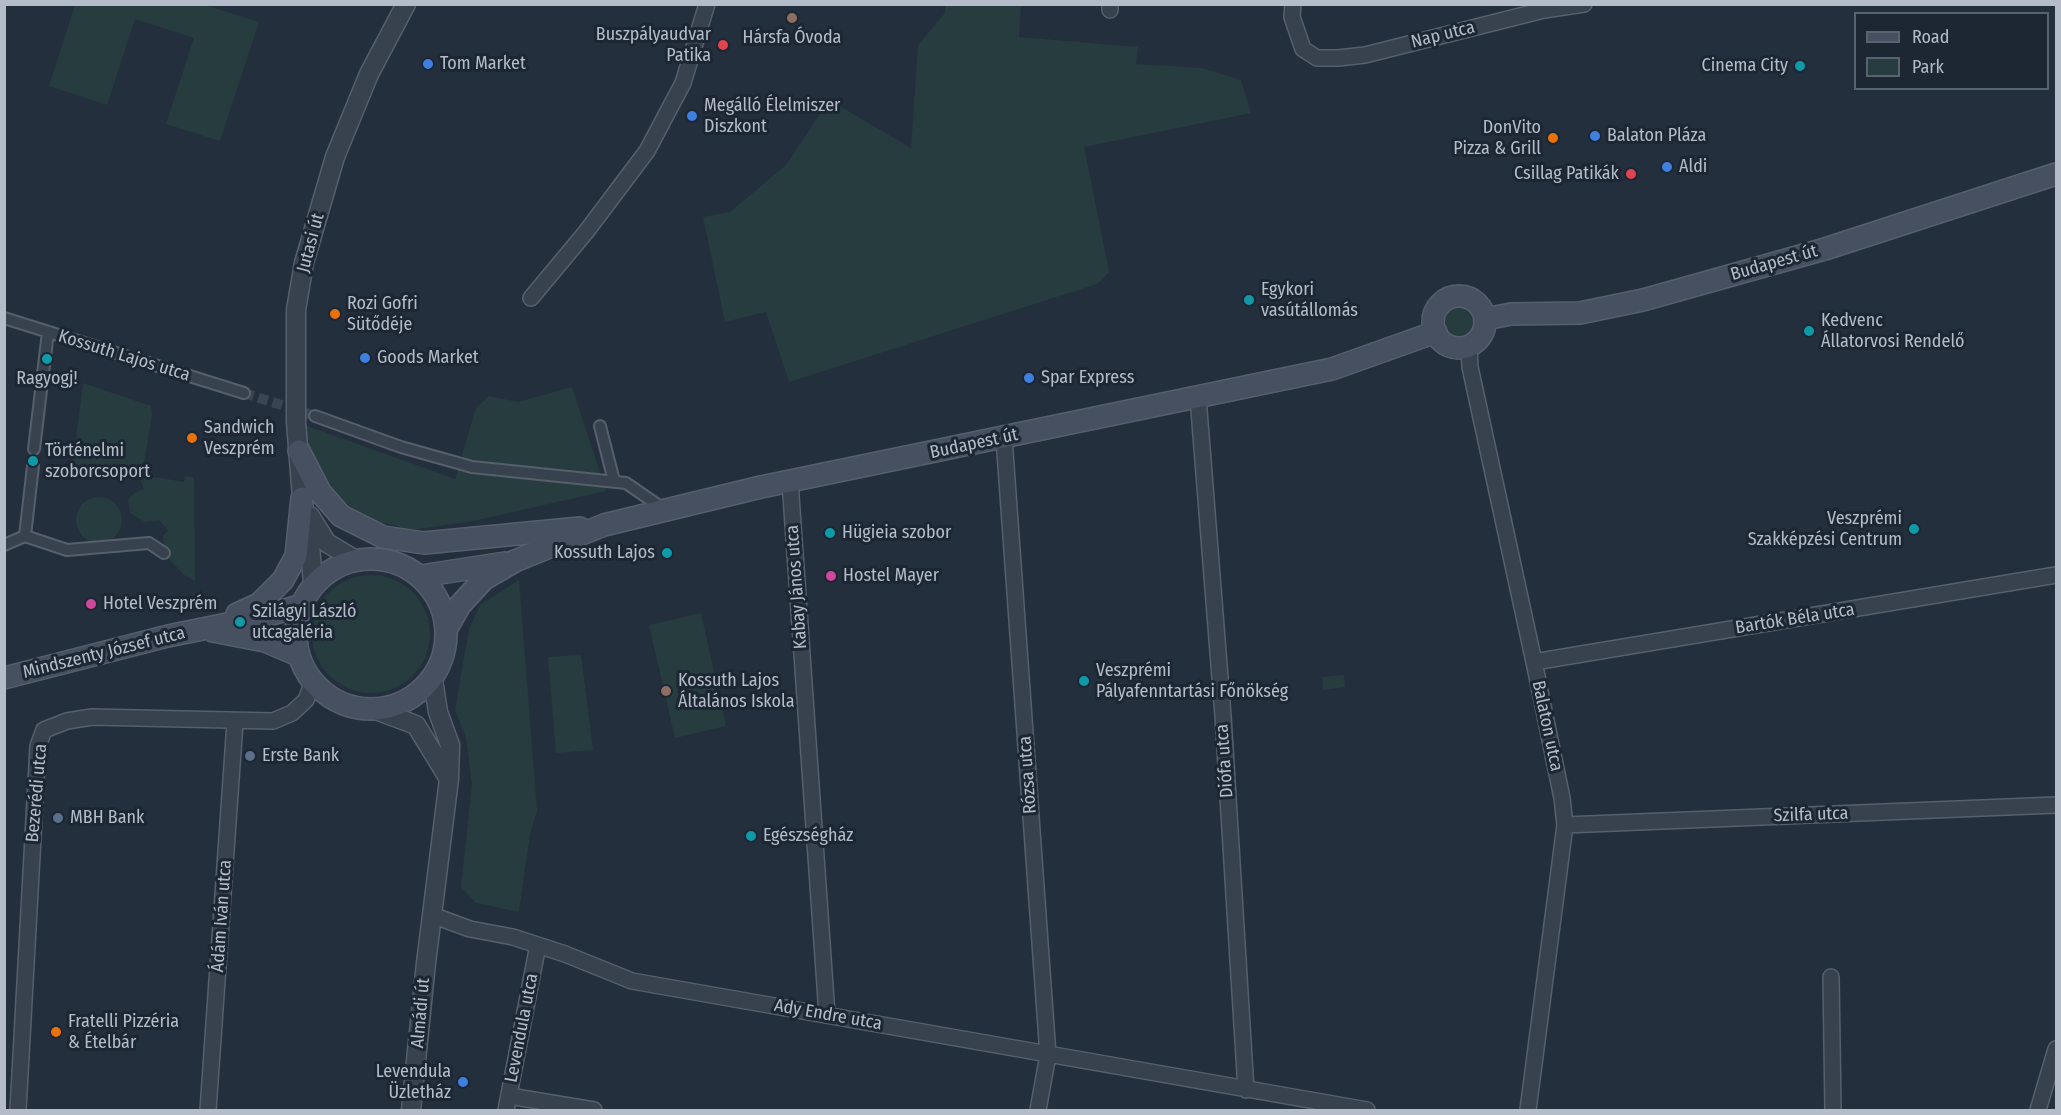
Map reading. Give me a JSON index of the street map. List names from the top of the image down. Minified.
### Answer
{"streets":{"main road":["Budapest út","Mindszenty József utca"],"street":["Nap utca","Jutasi út","Kossuth Lajos utca","Kabay János utca","Bartók Béla utca","Balaton utca","Diófa utca","Rózsa utca","Bezerédi utca","Szilfa utca","Ádám Iván utca","Almádi út","Ady Endre utca","Levendula utca"]},"crossings":[["Jutasi út","Budapest út"],["Jutasi út","Mindszenty József utca"],["Jutasi út","Bezerédi utca"],["Budapest út","Kabay János utca"],["Budapest út","Mindszenty József utca"],["Budapest út","Balaton utca"],["Budapest út","Diófa utca"],["Budapest út","Rózsa utca"],["Budapest út","Bezerédi utca"],["Kabay János utca","Ady Endre utca"],["Bartók Béla utca","Balaton utca"],["Mindszenty József utca","Bezerédi utca"],["Balaton utca","Szilfa utca"],["Diófa utca","Ady Endre utca"],["Rózsa utca","Ady Endre utca"],["Bezerédi utca","Ádám Iván utca"],["Almádi út","Ady Endre utca"],["Ady Endre utca","Levendula utca"]],"places":["Hársfa Óvoda","Buszpályaudvar Patika","Tom Market","Cinema City","Megálló Élelmiszer Diszkont","Balaton Pláza","DonVito Pizza & Grill","Aldi","Csillag Patikák","Egykori vasútállomás","Rozi Gofri Sütődéje","Kedvenc Állatorvosi Rendelő","Goods Market","Ragyogj!","Spar Express","Sandwich Veszprém","Történelmi szoborcsoport","Veszprémi Szakképzési Centrum","Hügieia szobor","Kossuth Lajos","Hostel Mayer","Hotel Veszprém","Szilágyi László utcagaléria","Veszprémi Pályafenntartási Főnökség","Kossuth Lajos Általános Iskola","Erste Bank","MBH Bank","Egészségház","Fratelli Pizzéria & Ételbár","Levendula Üzletház"],"legend":["Road","Park"]}
